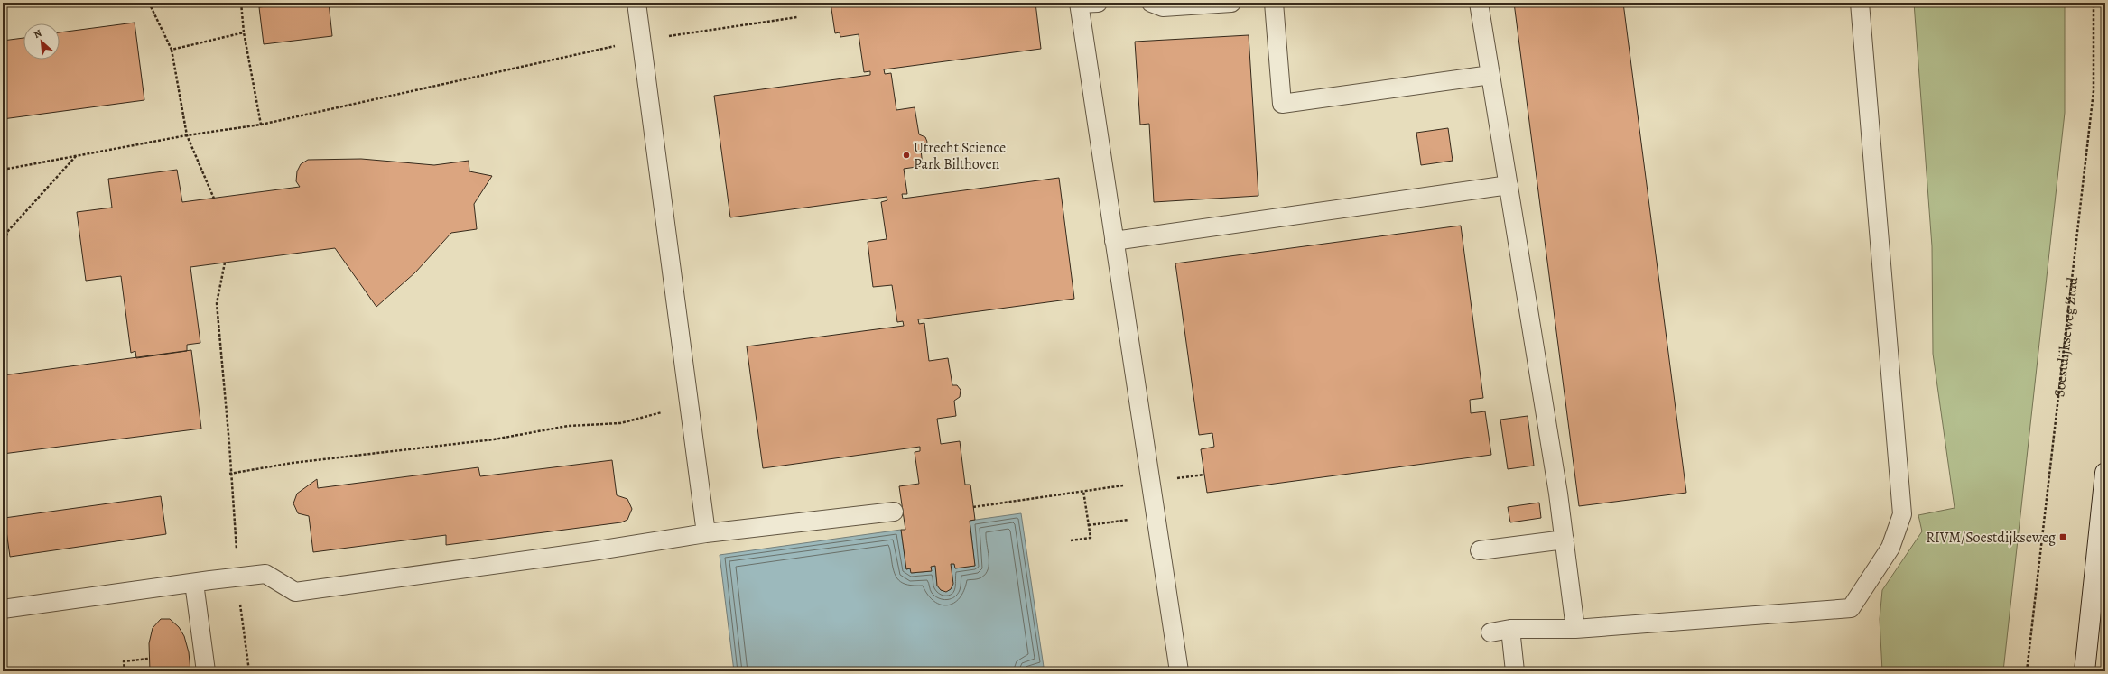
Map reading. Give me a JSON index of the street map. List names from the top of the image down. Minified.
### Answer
{"streets":{"path":["Soestdijkseweg Zuid"]},"places":{"other":["Utrecht Science Park Bilthoven"],"transit":["RIVM/Soestdijkseweg"]},"north":"top left"}
